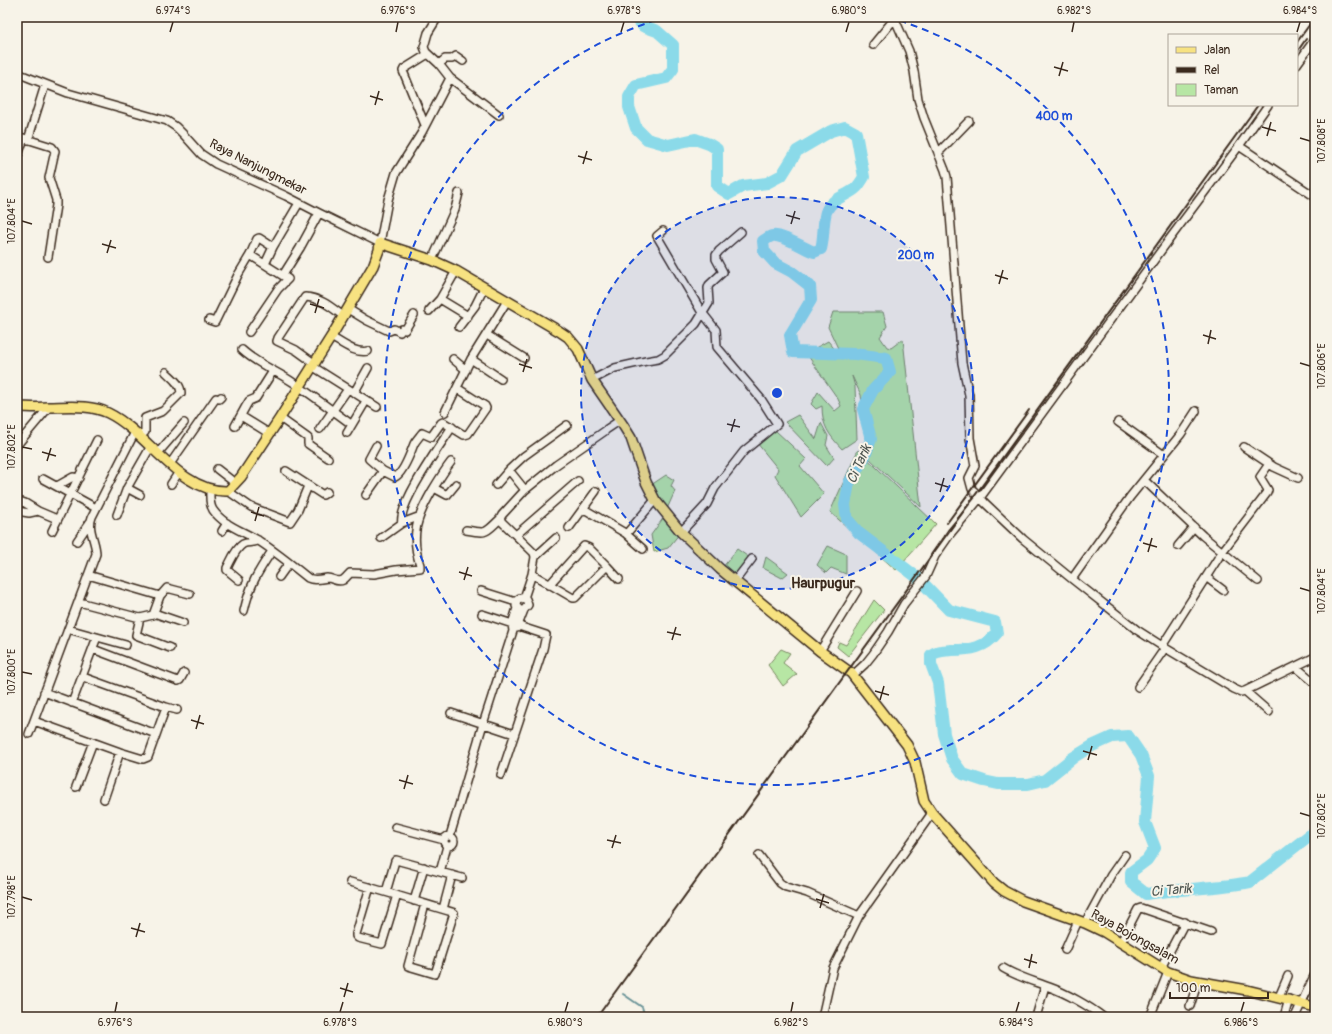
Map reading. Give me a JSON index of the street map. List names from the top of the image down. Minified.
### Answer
{"streets":{"main road":["Raya Nanjungmekar","Raya Bojongsalam"]},"crossings":[["Raya Nanjungmekar","Raya Bojongsalam"]],"districts":["Haurpugur"],"water":["Ci Tarik"],"legend":["Jalan","Rel","Taman"],"scale_bar":"100 m","coordinates":["6.974°S","6.976°S","6.978°S","6.980°S","6.982°S","6.984°S","107.808°E","107.804°E","107.806°E","107.802°E","107.800°E","107.798°E","6.986°S"],"rings":["400 m","200 m"]}
